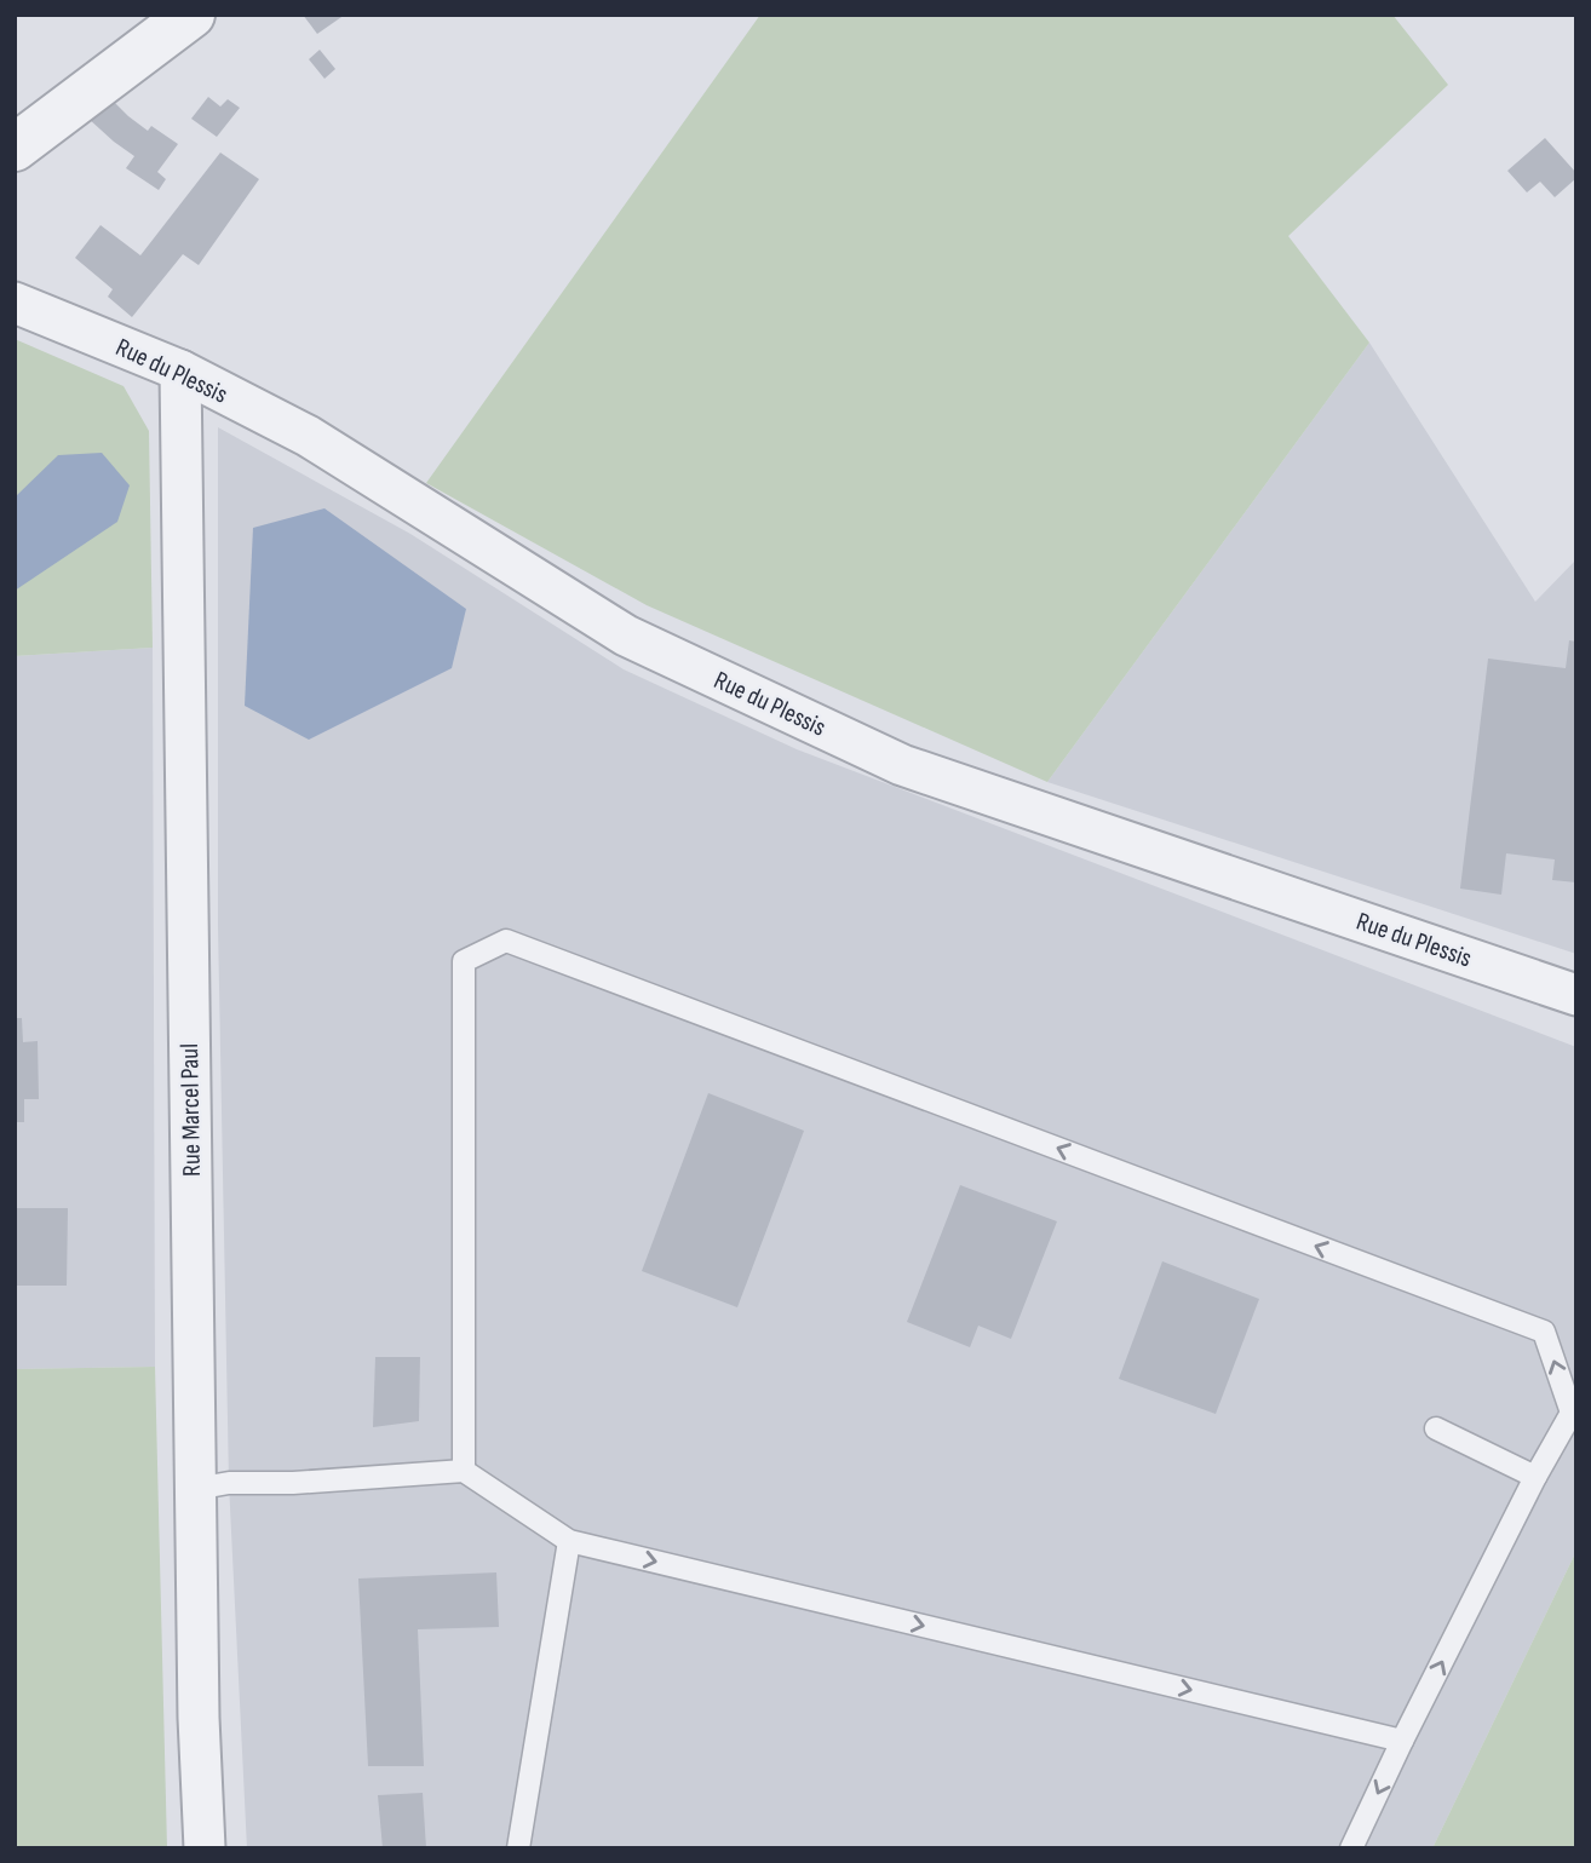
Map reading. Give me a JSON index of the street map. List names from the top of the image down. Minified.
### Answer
{"streets":{"street":["Rue du Plessis","Rue Marcel Paul"]},"crossings":[["Rue du Plessis","Rue Marcel Paul"]]}
